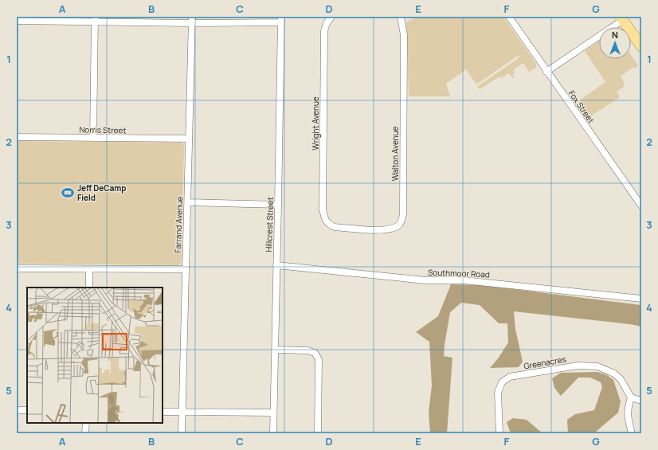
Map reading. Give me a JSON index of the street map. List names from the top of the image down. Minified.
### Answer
{"streets":{"street":["Fox Street","Wright Avenue","Norris Street","Walton Avenue","Farrand Avenue","Hillcrest Street","Southmoor Road","Greenacres"]},"crossings":[["Wright Avenue","Walton Avenue"],["Norris Street","Farrand Avenue"],["Hillcrest Street","Southmoor Road"]],"places":{"sports":["Jeff DeCamp Field"]},"north":"top","grid":{"columns":["A","B","C","D","E","F","G"],"rows":["1","2","3","4","5"]}}
